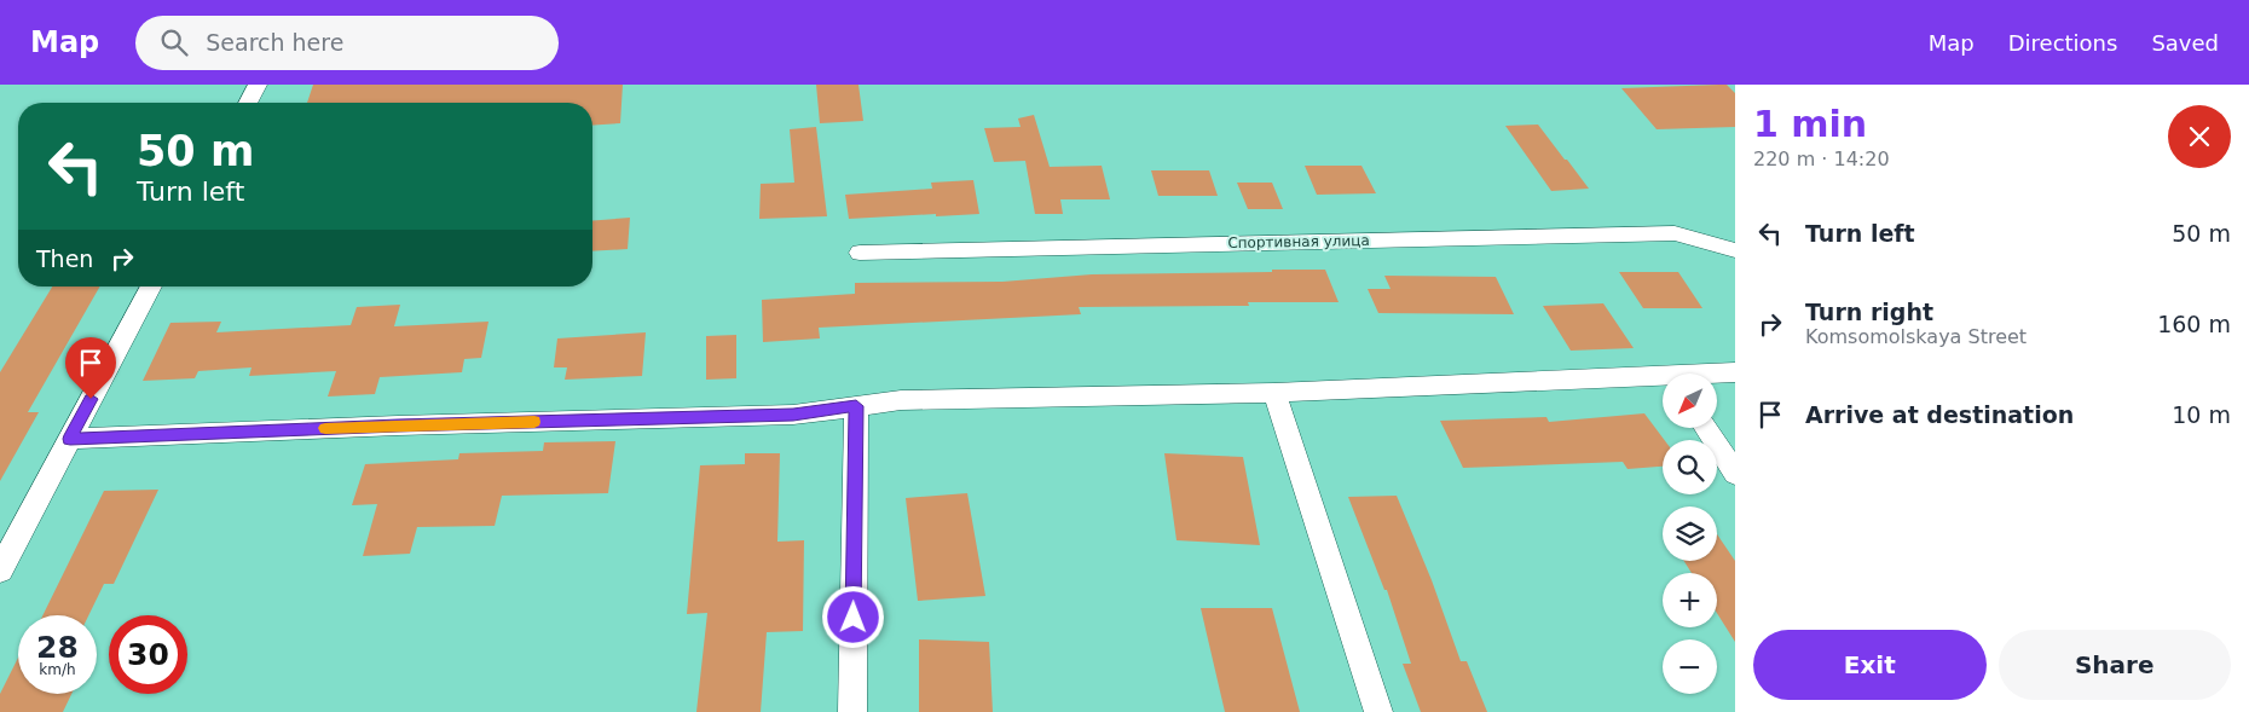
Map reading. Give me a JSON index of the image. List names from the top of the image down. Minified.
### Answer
{"streets":{"street":["Спортивная улица"]},"north":"bottom left","page":{"header":"Map","search":"Search here","nav":["Map","Directions","Saved"],"heading":["1 min","220 m · 14:20"],"turn":["50 m","Turn left"],"list":[{"name":"Turn left","value":"50 m"},{"name":"Turn right","note":"Komsomolskaya Street","value":"160 m"},{"name":"Arrive at destination","value":"10 m"}],"then":"Then","map_buttons":["+","−"],"speed":"28 km/h","limit":"30","buttons":["Exit","Share"]}}
